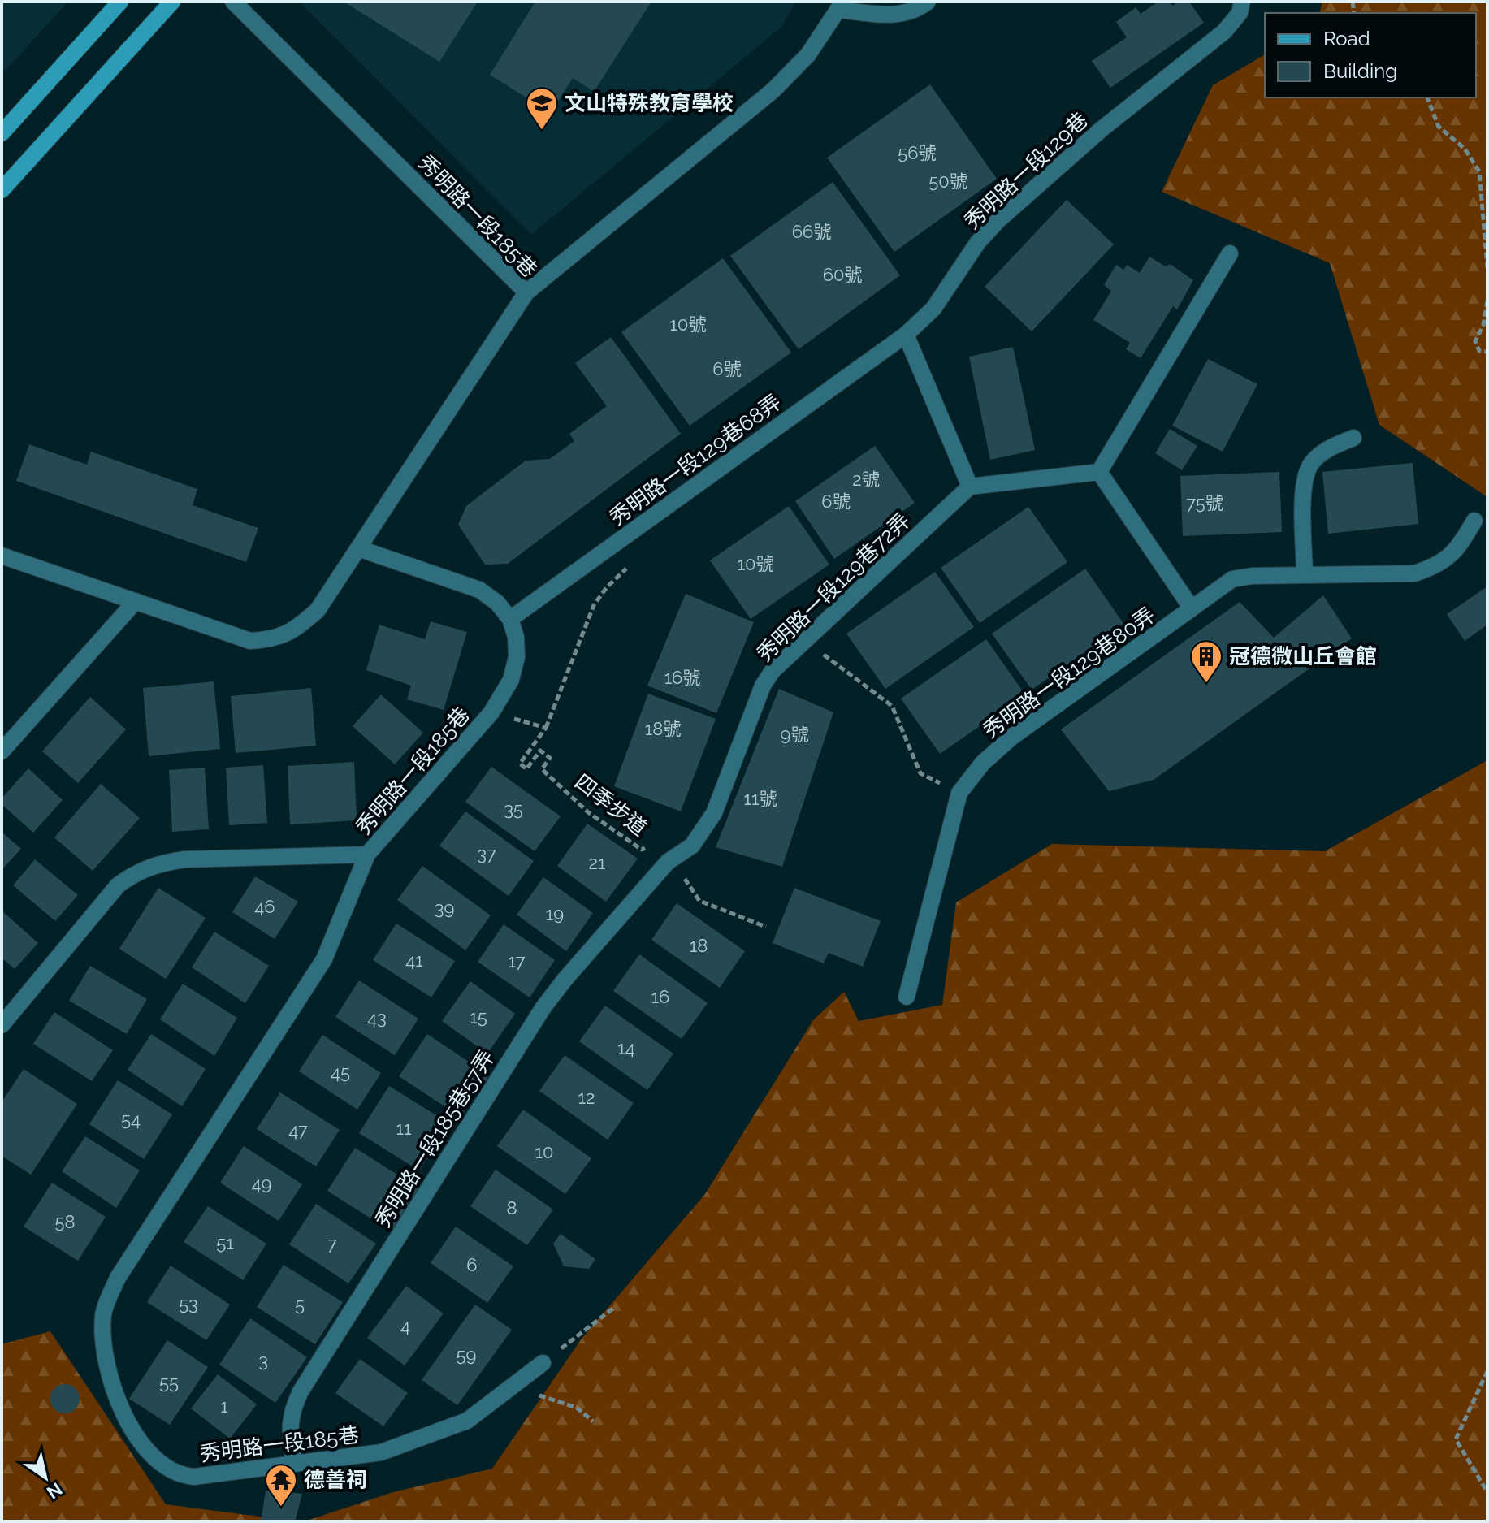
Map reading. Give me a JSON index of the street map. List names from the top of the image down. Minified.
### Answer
{"streets":{"lane":["秀明路一段129巷","秀明路一段185巷","秀明路一段129巷68弄","秀明路一段129巷72弄","秀明路一段129巷80弄","秀明路一段185巷57弄"],"path":["四季步道"]},"crossings":[["秀明路一段129巷","秀明路一段129巷68弄"],["秀明路一段185巷","秀明路一段129巷68弄"],["秀明路一段185巷","秀明路一段185巷57弄"],["秀明路一段129巷68弄","四季步道"],["秀明路一段129巷72弄","四季步道"],["秀明路一段129巷72弄","秀明路一段185巷57弄"],["四季步道","秀明路一段185巷57弄"]],"places":{"school or university":["文山特殊教育學校"],"building":["冠德微山丘會館"],"temple":["德善祠"]},"house_numbers":["56號","50號","66號","60號","10號","6號","2號","6號","75號","10號","16號","18號","9號","11號","35","37","21","46","39","19","18","41","17","16","15","43","14","45","12","54","11","47","10","49","8","58","51","7","6","53","5","4","59","3","55","1"],"legend":["Road","Building"],"north":"bottom right"}
